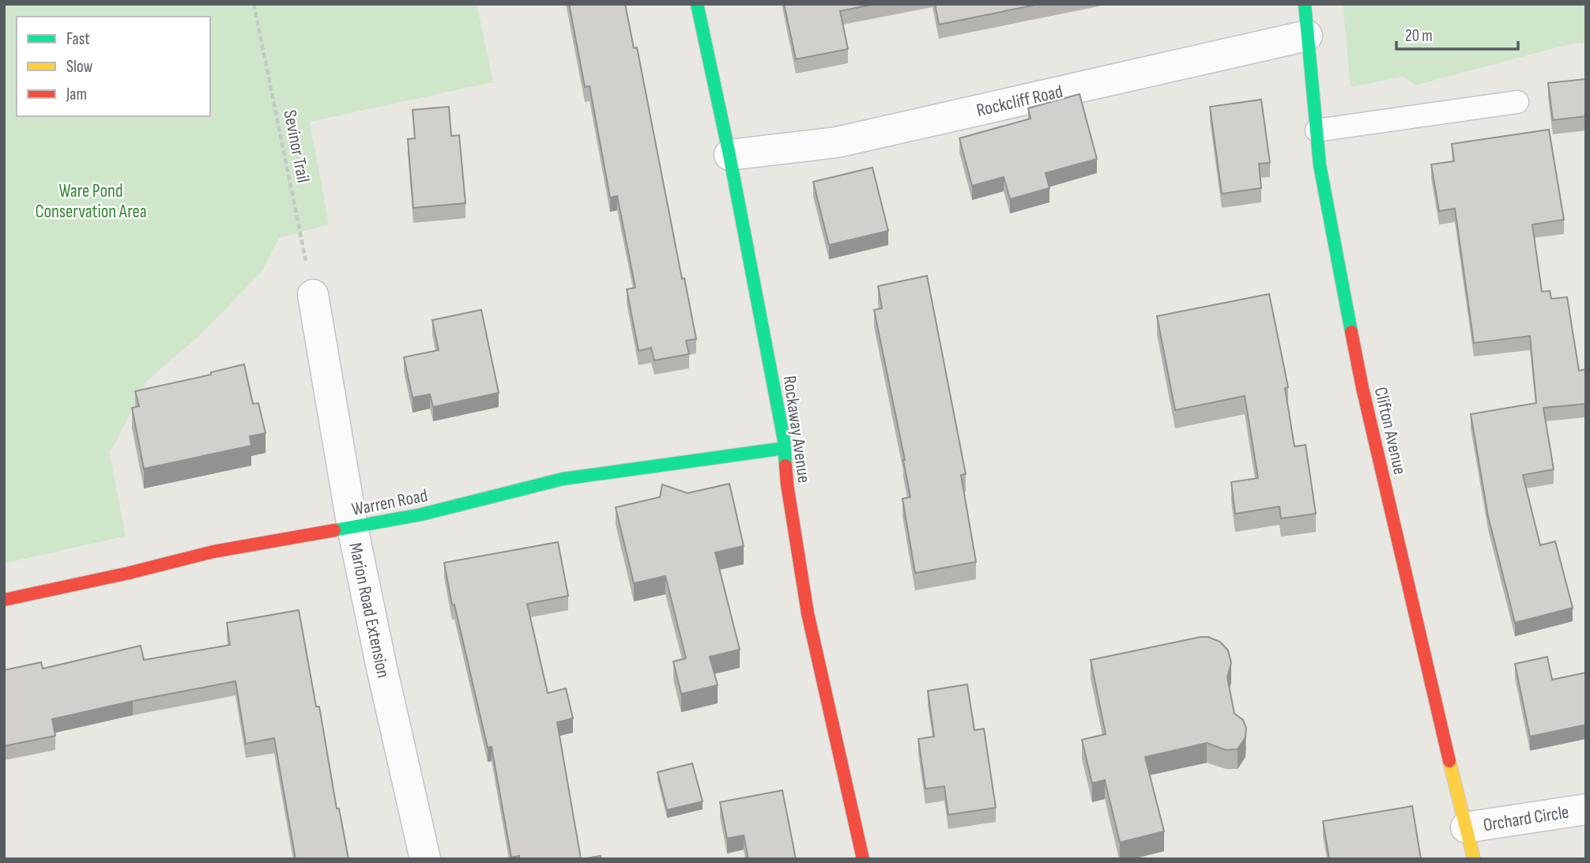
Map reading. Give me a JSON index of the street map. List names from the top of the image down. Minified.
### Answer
{"streets":{"street":["Rockcliff Road","Rockaway Avenue","Clifton Avenue","Warren Road","Marion Road Extension","Orchard Circle"],"path":["Sevinor Trail"]},"crossings":[["Rockcliff Road","Rockaway Avenue"],["Rockcliff Road","Clifton Avenue"],["Sevinor Trail","Marion Road Extension"],["Rockaway Avenue","Warren Road"],["Clifton Avenue","Orchard Circle"],["Warren Road","Marion Road Extension"]],"parks":["Ware Pond Conservation Area"],"legend":["Fast","Slow","Jam"],"scale_bar":"20 m"}
